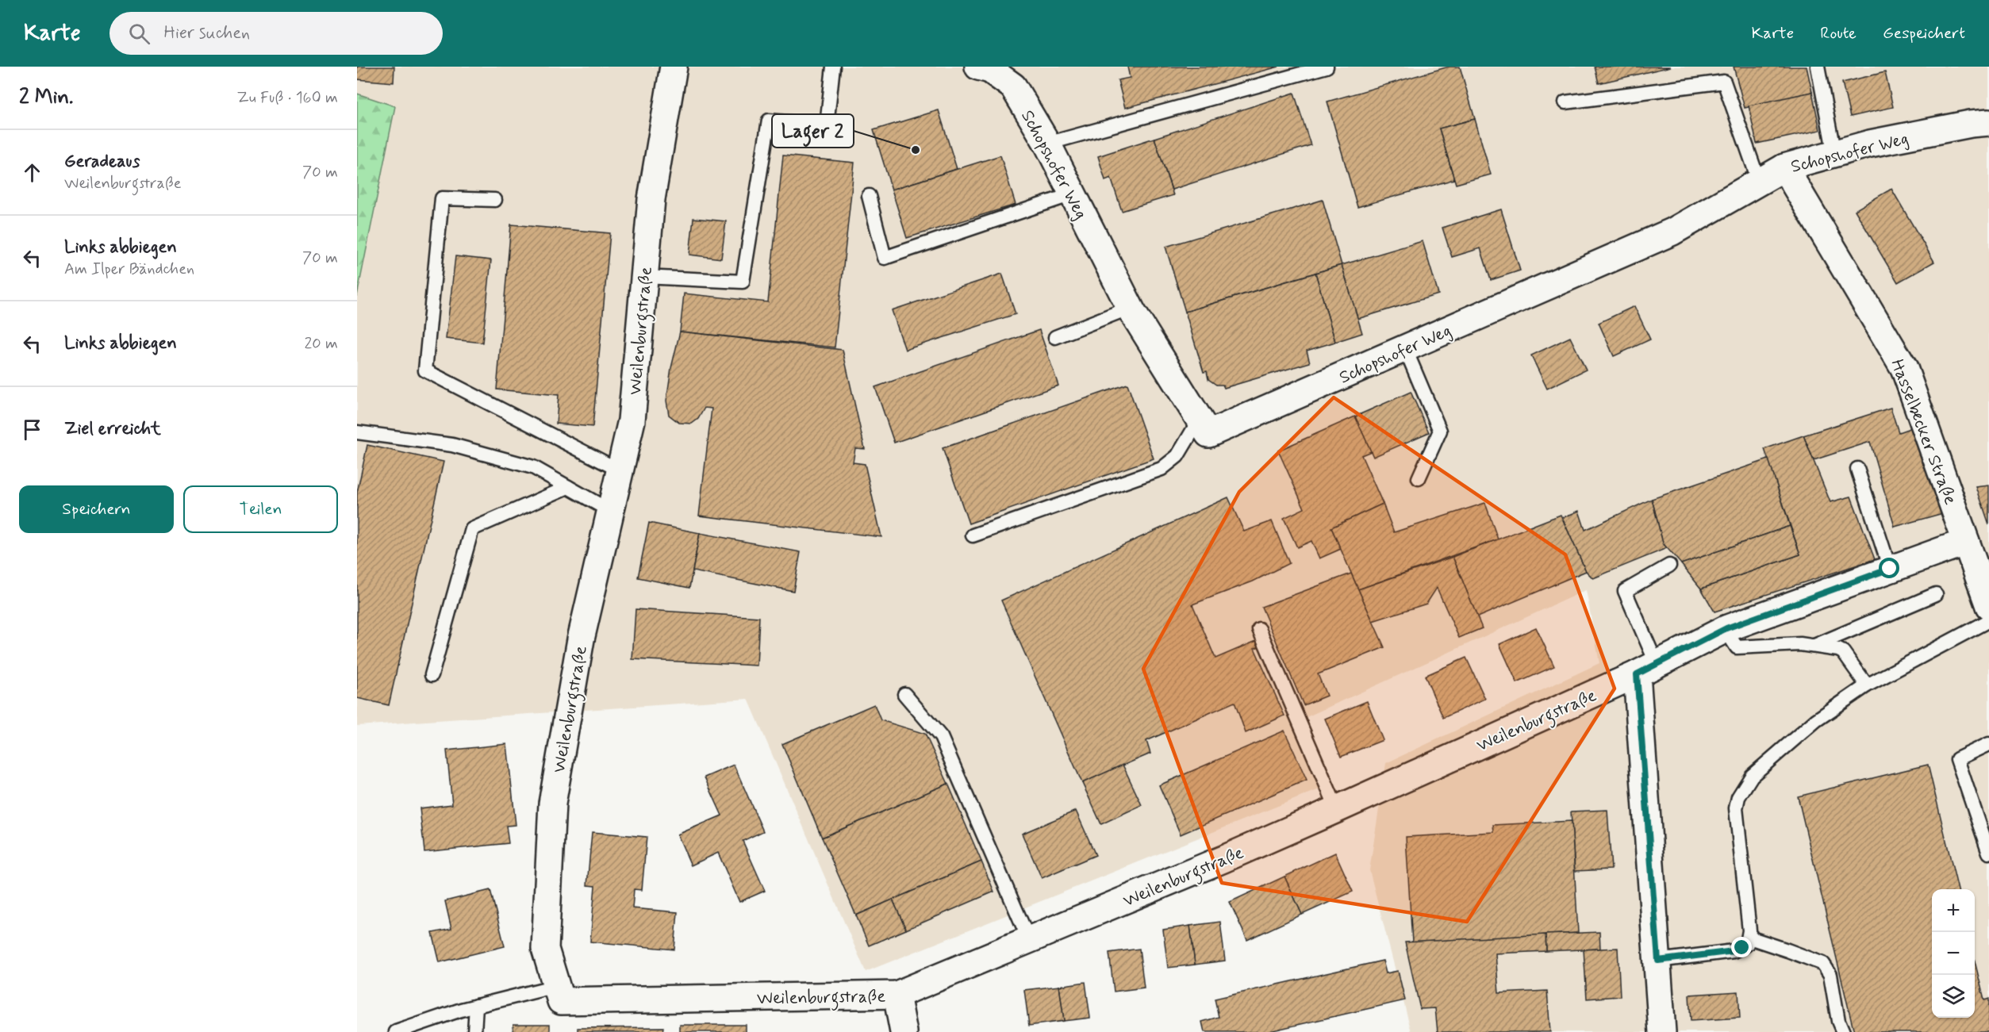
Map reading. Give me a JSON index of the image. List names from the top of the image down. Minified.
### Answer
{"streets":{"street":["Schopshofer Weg","Weilenburgstraße","Hasselbecker Straße"]},"crossings":[["Schopshofer Weg","Hasselbecker Straße"],["Weilenburgstraße","Hasselbecker Straße"]],"places":["Lager 2"],"page":{"header":"Karte","search":"Hier suchen","nav":["Karte","Route","Gespeichert"],"heading":["2 Min.","Zu Fuß · 160 m"],"list":[["Geradeaus","Weilenburgstraße","70 m"],["Links abbiegen","Am Ilper Bändchen","70 m"],["Links abbiegen","20 m"],"Ziel erreicht"],"buttons":["Speichern","Teilen"],"map_buttons":["+","−"]}}
